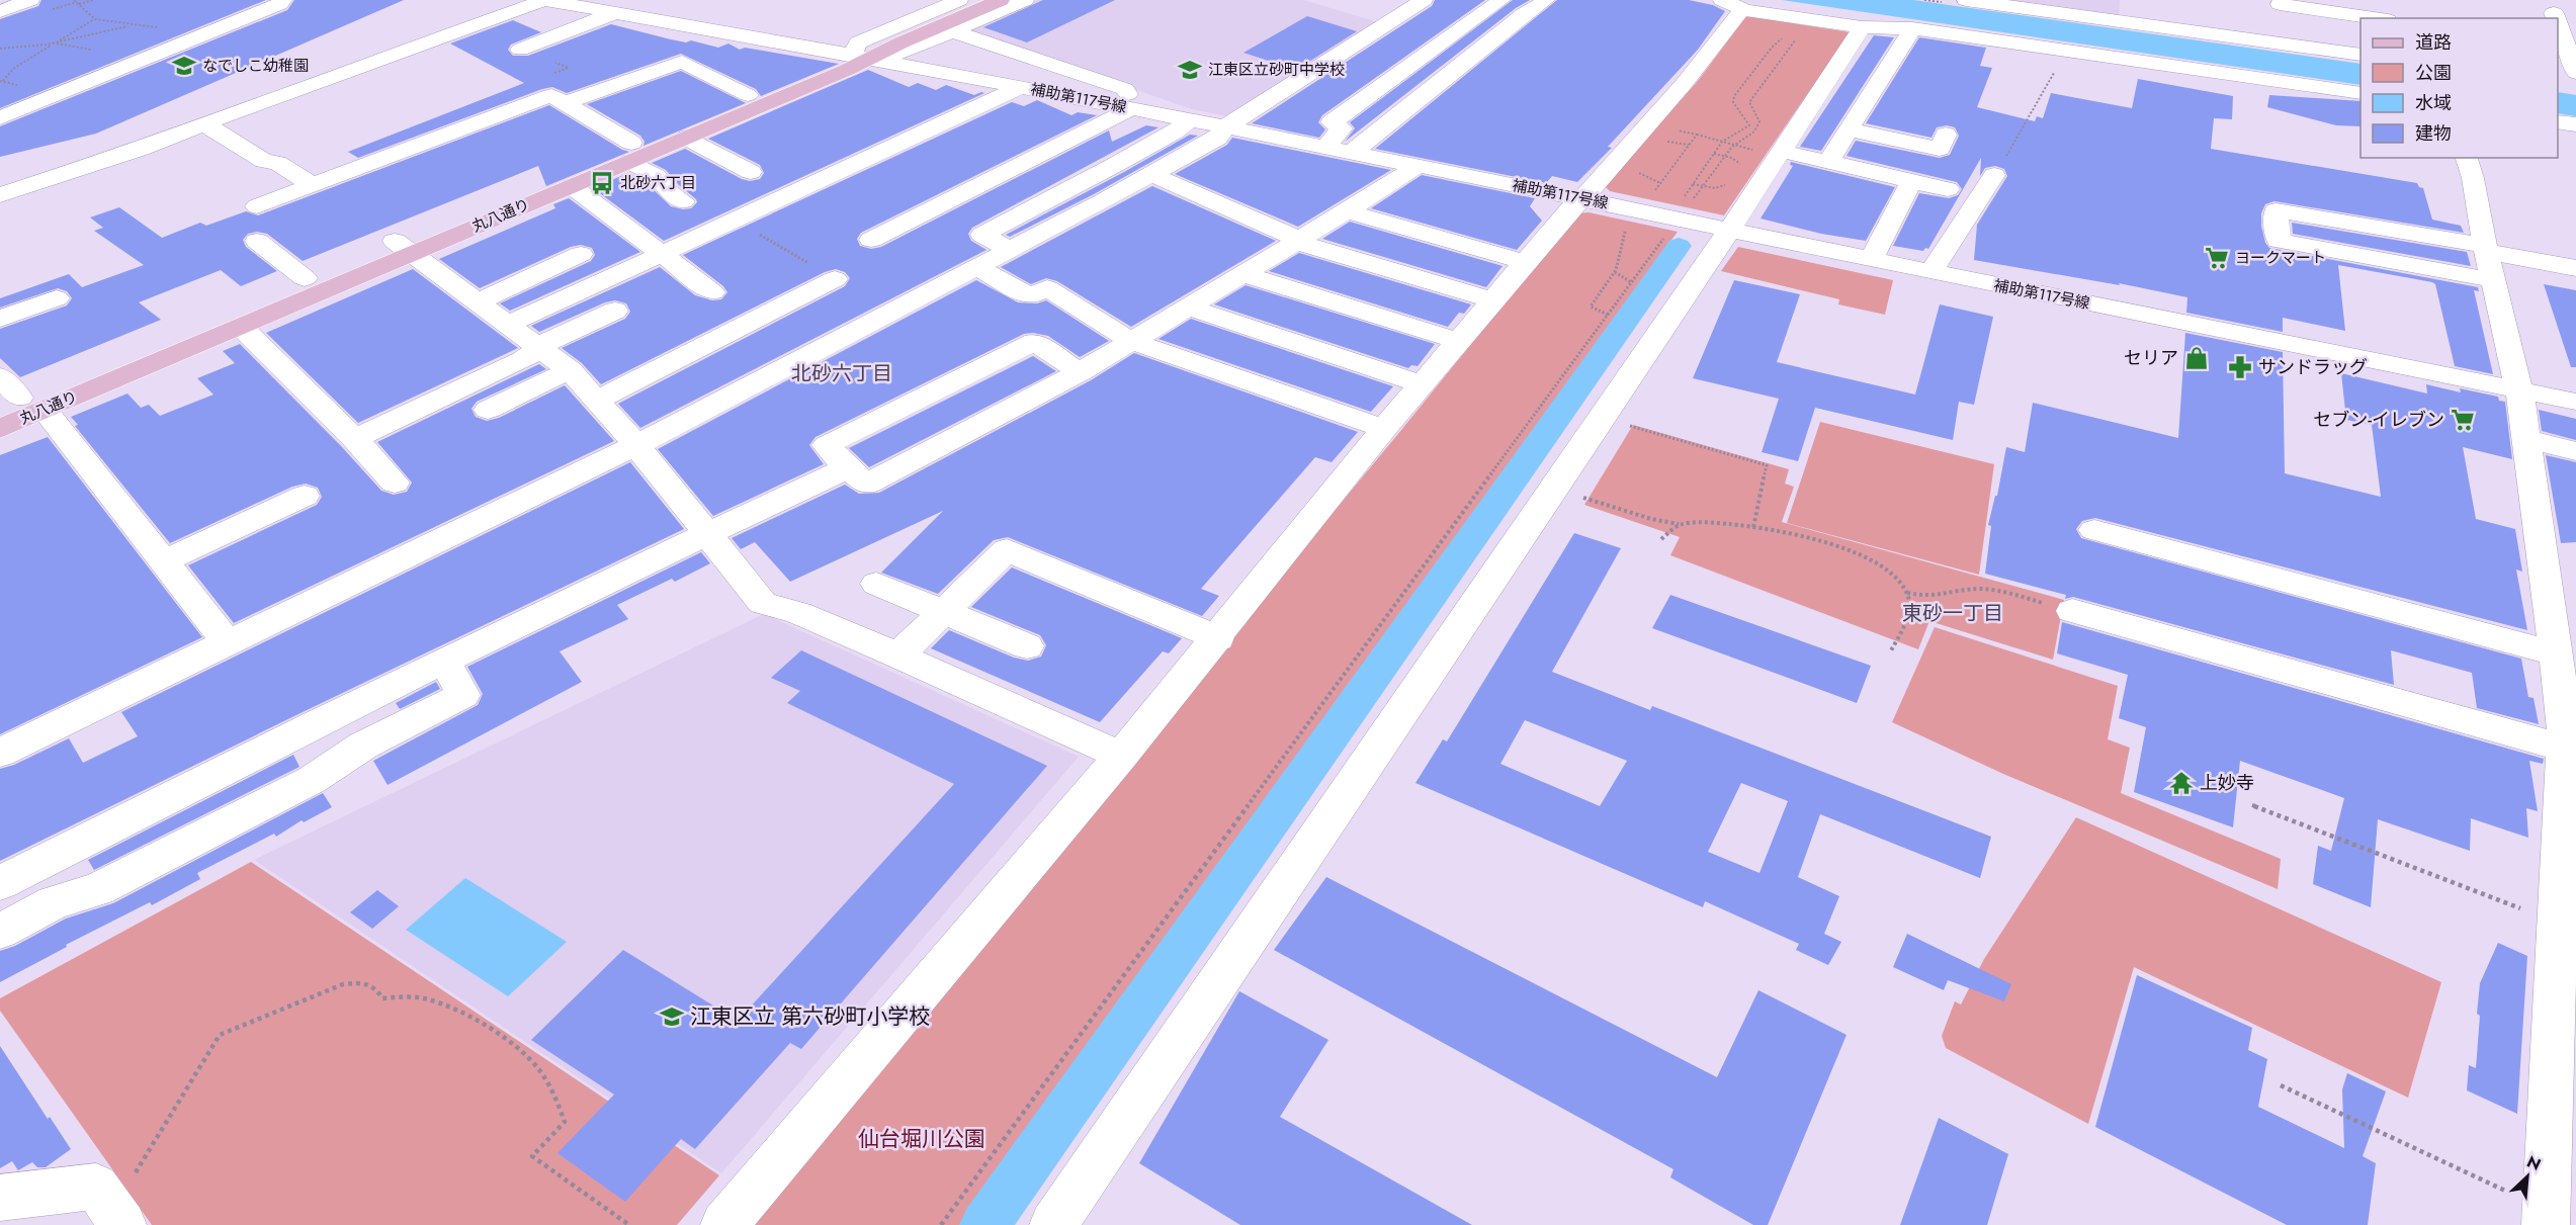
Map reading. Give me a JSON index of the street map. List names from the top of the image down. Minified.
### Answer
{"streets":{"main road":["丸八通り"],"street":["補助第117号線"]},"crossings":[["補助第117号線","丸八通り"]],"districts":["北砂六丁目","東砂一丁目"],"parks":["仙台堀川公園"],"places":{"school or university":["なでしこ幼稚園","江東区立砂町中学校","江東区立 第六砂町小学校"],"bus stop":["北砂六丁目"],"supermarket":["ヨークマート","セブン-イレブン"],"shop":["セリア"],"pharmacy":["サンドラッグ"],"temple":["上妙寺"]},"legend":["道路","公園","水域","建物"],"north":"top right"}
